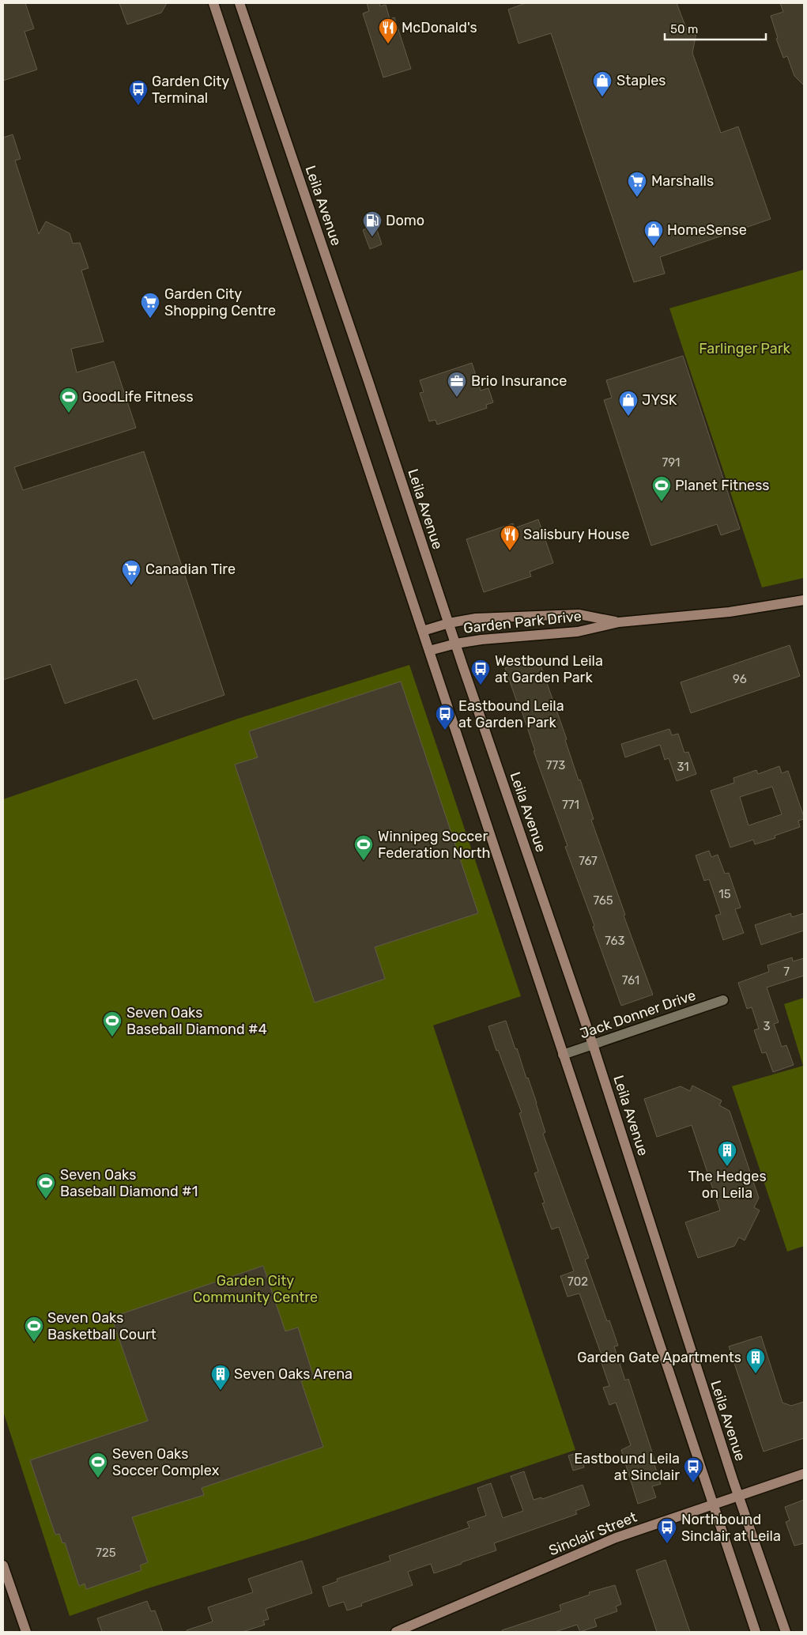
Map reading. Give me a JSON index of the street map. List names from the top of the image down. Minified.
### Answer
{"streets":{"main road":["Leila Avenue","Garden Park Drive","Sinclair Street"],"street":["Jack Donner Drive"]},"crossings":[["Leila Avenue","Garden Park Drive"],["Leila Avenue","Jack Donner Drive"],["Leila Avenue","Sinclair Street"]],"parks":["Farlinger Park","Garden City Community Centre"],"places":{"restaurant":["McDonald's","Salisbury House"],"shop":["Staples","HomeSense","JYSK"],"bus stop":["Garden City Terminal","Westbound Leila at Garden Park","Eastbound Leila at Garden Park","Eastbound Leila at Sinclair","Northbound Sinclair at Leila"],"supermarket":["Marshalls","Garden City Shopping Centre","Canadian Tire"],"fuel station":["Domo"],"office":["Brio Insurance"],"sports":["GoodLife Fitness","Planet Fitness","Winnipeg Soccer Federation North","Seven Oaks Baseball Diamond #4","Seven Oaks Baseball Diamond #1","Seven Oaks Basketball Court","Seven Oaks Soccer Complex"],"building":["The Hedges on Leila","Garden Gate Apartments","Seven Oaks Arena"]},"house_numbers":["791","96","773","31","771","767","15","765","763","7","761","3","702","725"],"scale_bar":"50 m"}
